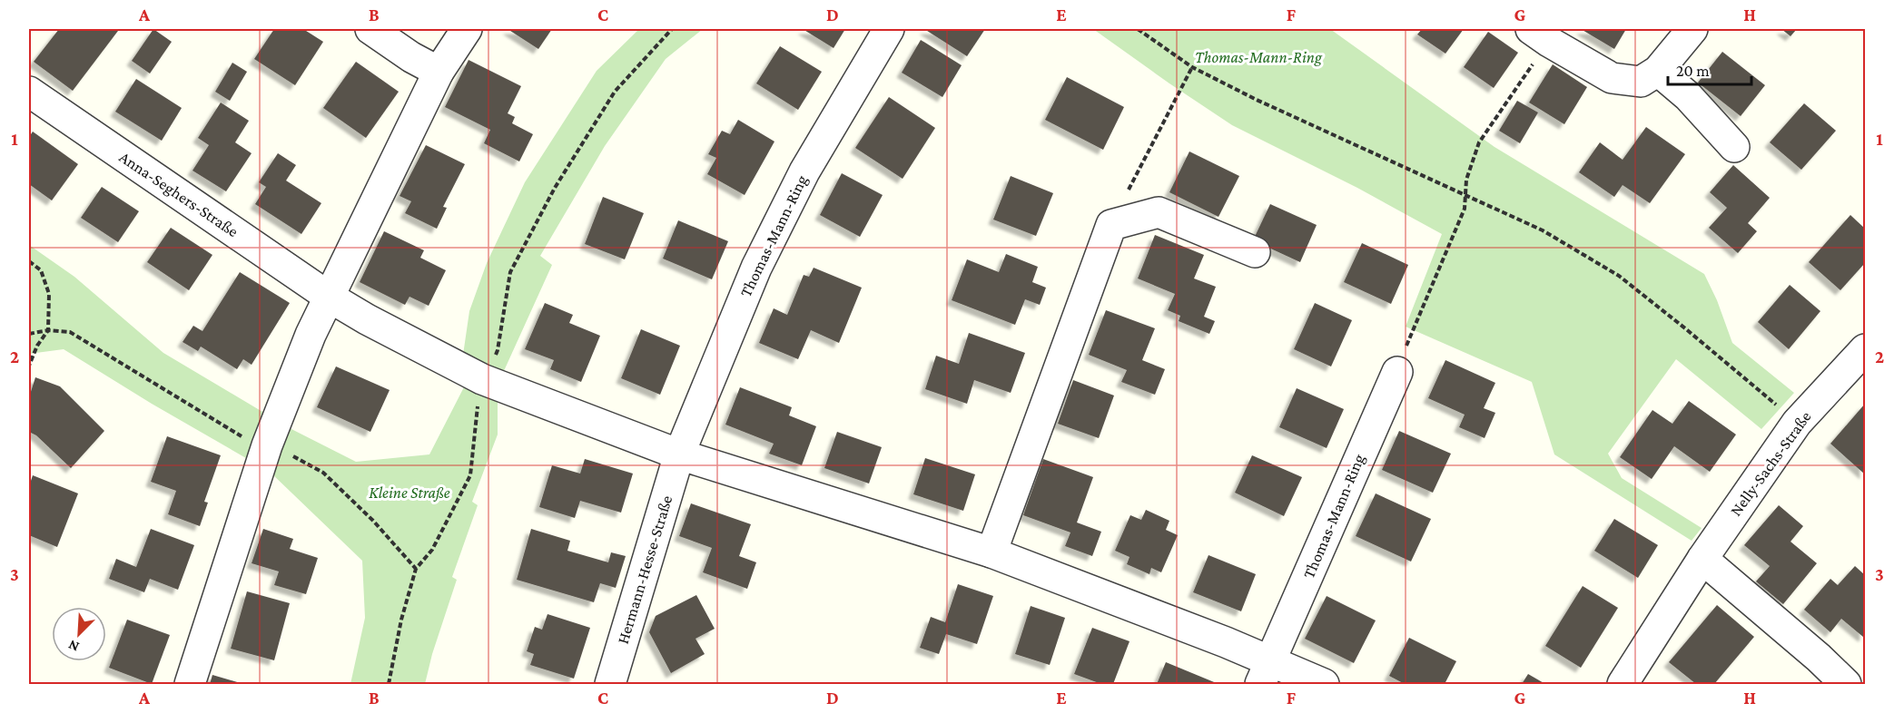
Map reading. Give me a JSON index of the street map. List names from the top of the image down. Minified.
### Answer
{"streets":{"street":["Anna-Seghers-Straße","Thomas-Mann-Ring","Nelly-Sachs-Straße","Hermann-Hesse-Straße"]},"crossings":[["Thomas-Mann-Ring","Hermann-Hesse-Straße"]],"parks":["Thomas-Mann-Ring","Kleine Straße"],"scale_bar":"20 m","north":"bottom left","grid":{"columns":["A","B","C","D","E","F","G","H"],"rows":["1","2","3"]}}
